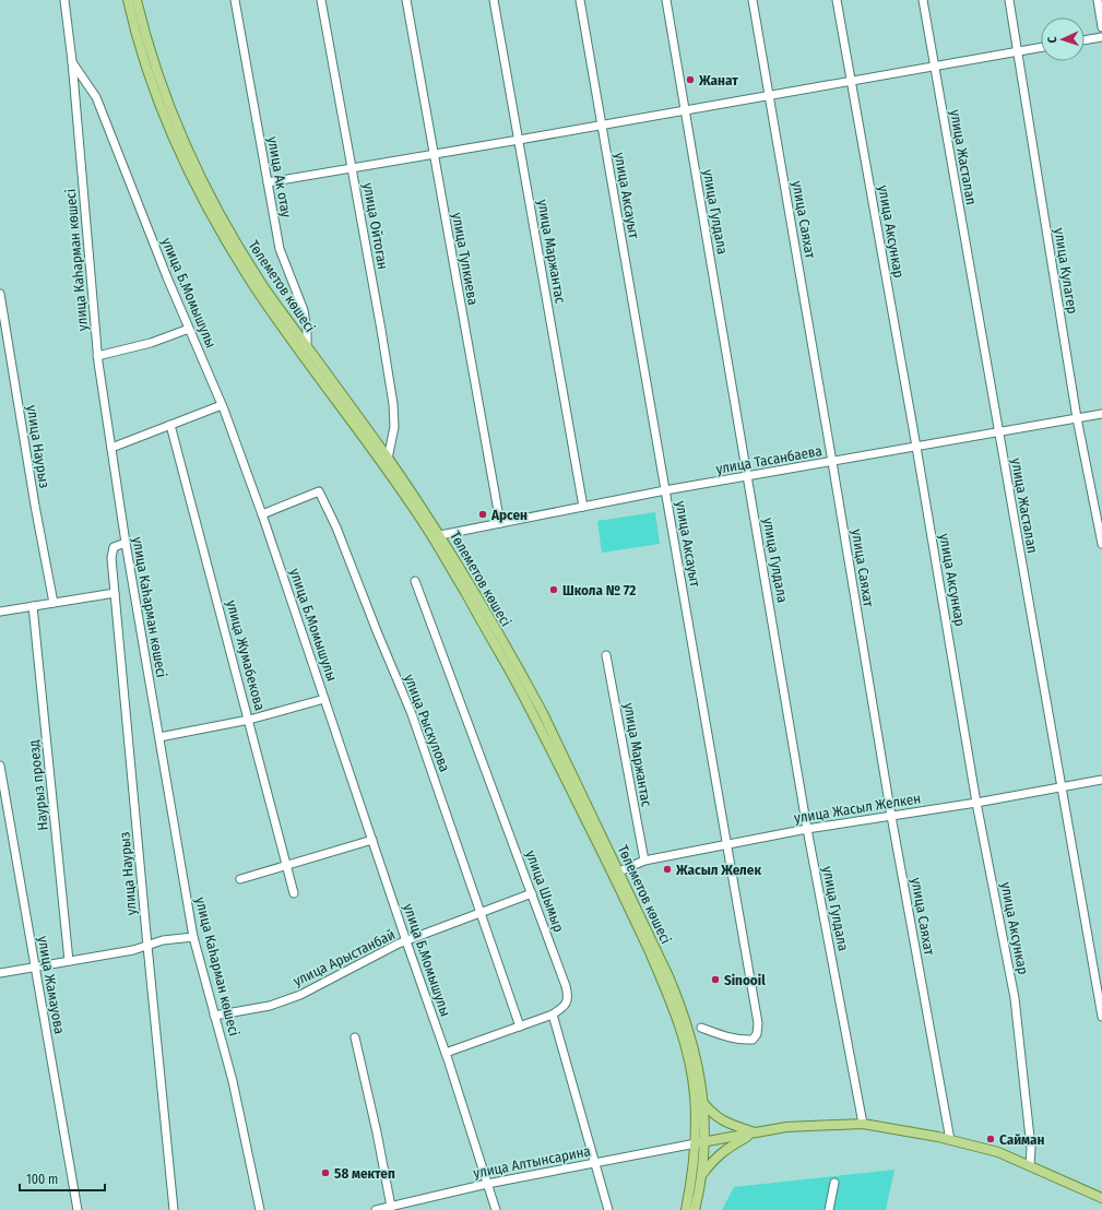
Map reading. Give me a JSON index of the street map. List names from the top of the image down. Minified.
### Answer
{"streets":{"main road":["Төлеметов көшесі"],"street":["улица Жасталап","улица Ак отау","улица Аксауыт","улица Гулдала","улица Саяхат","улица Ойтоган","улица Аксункар","улица Маржантас","улица Тулкиева","улица Каһарман көшесі","улица Кулагер","улица Б.Момышулы","улица Наурыз","улица Тасанбаева","улица Жумабекова","улица Рыскулова","Наурыз проезд","улица Жасыл Желкен","улица Шымыр","улица Арыстанбай","улица Жамауова","улица Алтынсарина"]},"crossings":[["улица Жасталап","улица Тасанбаева"],["улица Жасталап","улица Жасыл Желкен"],["улица Ак отау","Төлеметов көшесі"],["улица Аксауыт","улица Тасанбаева"],["улица Аксауыт","улица Жасыл Желкен"],["улица Гулдала","улица Тасанбаева"],["улица Гулдала","улица Жасыл Желкен"],["улица Саяхат","улица Тасанбаева"],["улица Саяхат","улица Жасыл Желкен"],["улица Ойтоган","Төлеметов көшесі"],["улица Аксункар","улица Тасанбаева"],["улица Аксункар","улица Жасыл Желкен"],["улица Маржантас","улица Тасанбаева"],["улица Маржантас","улица Жасыл Желкен"],["улица Тулкиева","улица Тасанбаева"],["улица Каһарман көшесі","улица Б.Момышулы"],["улица Каһарман көшесі","улица Наурыз"],["улица Каһарман көшесі","улица Арыстанбай"],["улица Кулагер","улица Тасанбаева"],["Төлеметов көшесі","улица Тасанбаева"],["Төлеметов көшесі","улица Жасыл Желкен"],["Төлеметов көшесі","улица Алтынсарина"],["улица Б.Момышулы","улица Рыскулова"],["улица Б.Момышулы","улица Арыстанбай"],["улица Б.Момышулы","улица Алтынсарина"],["улица Рыскулова","улица Арыстанбай"],["улица Шымыр","улица Арыстанбай"]],"places":["Жанат","Арсен","Школа № 72","Жасыл Желек","Sinooil","Сайман","58 мектеп"],"scale_bar":"100 m","north":"left"}
